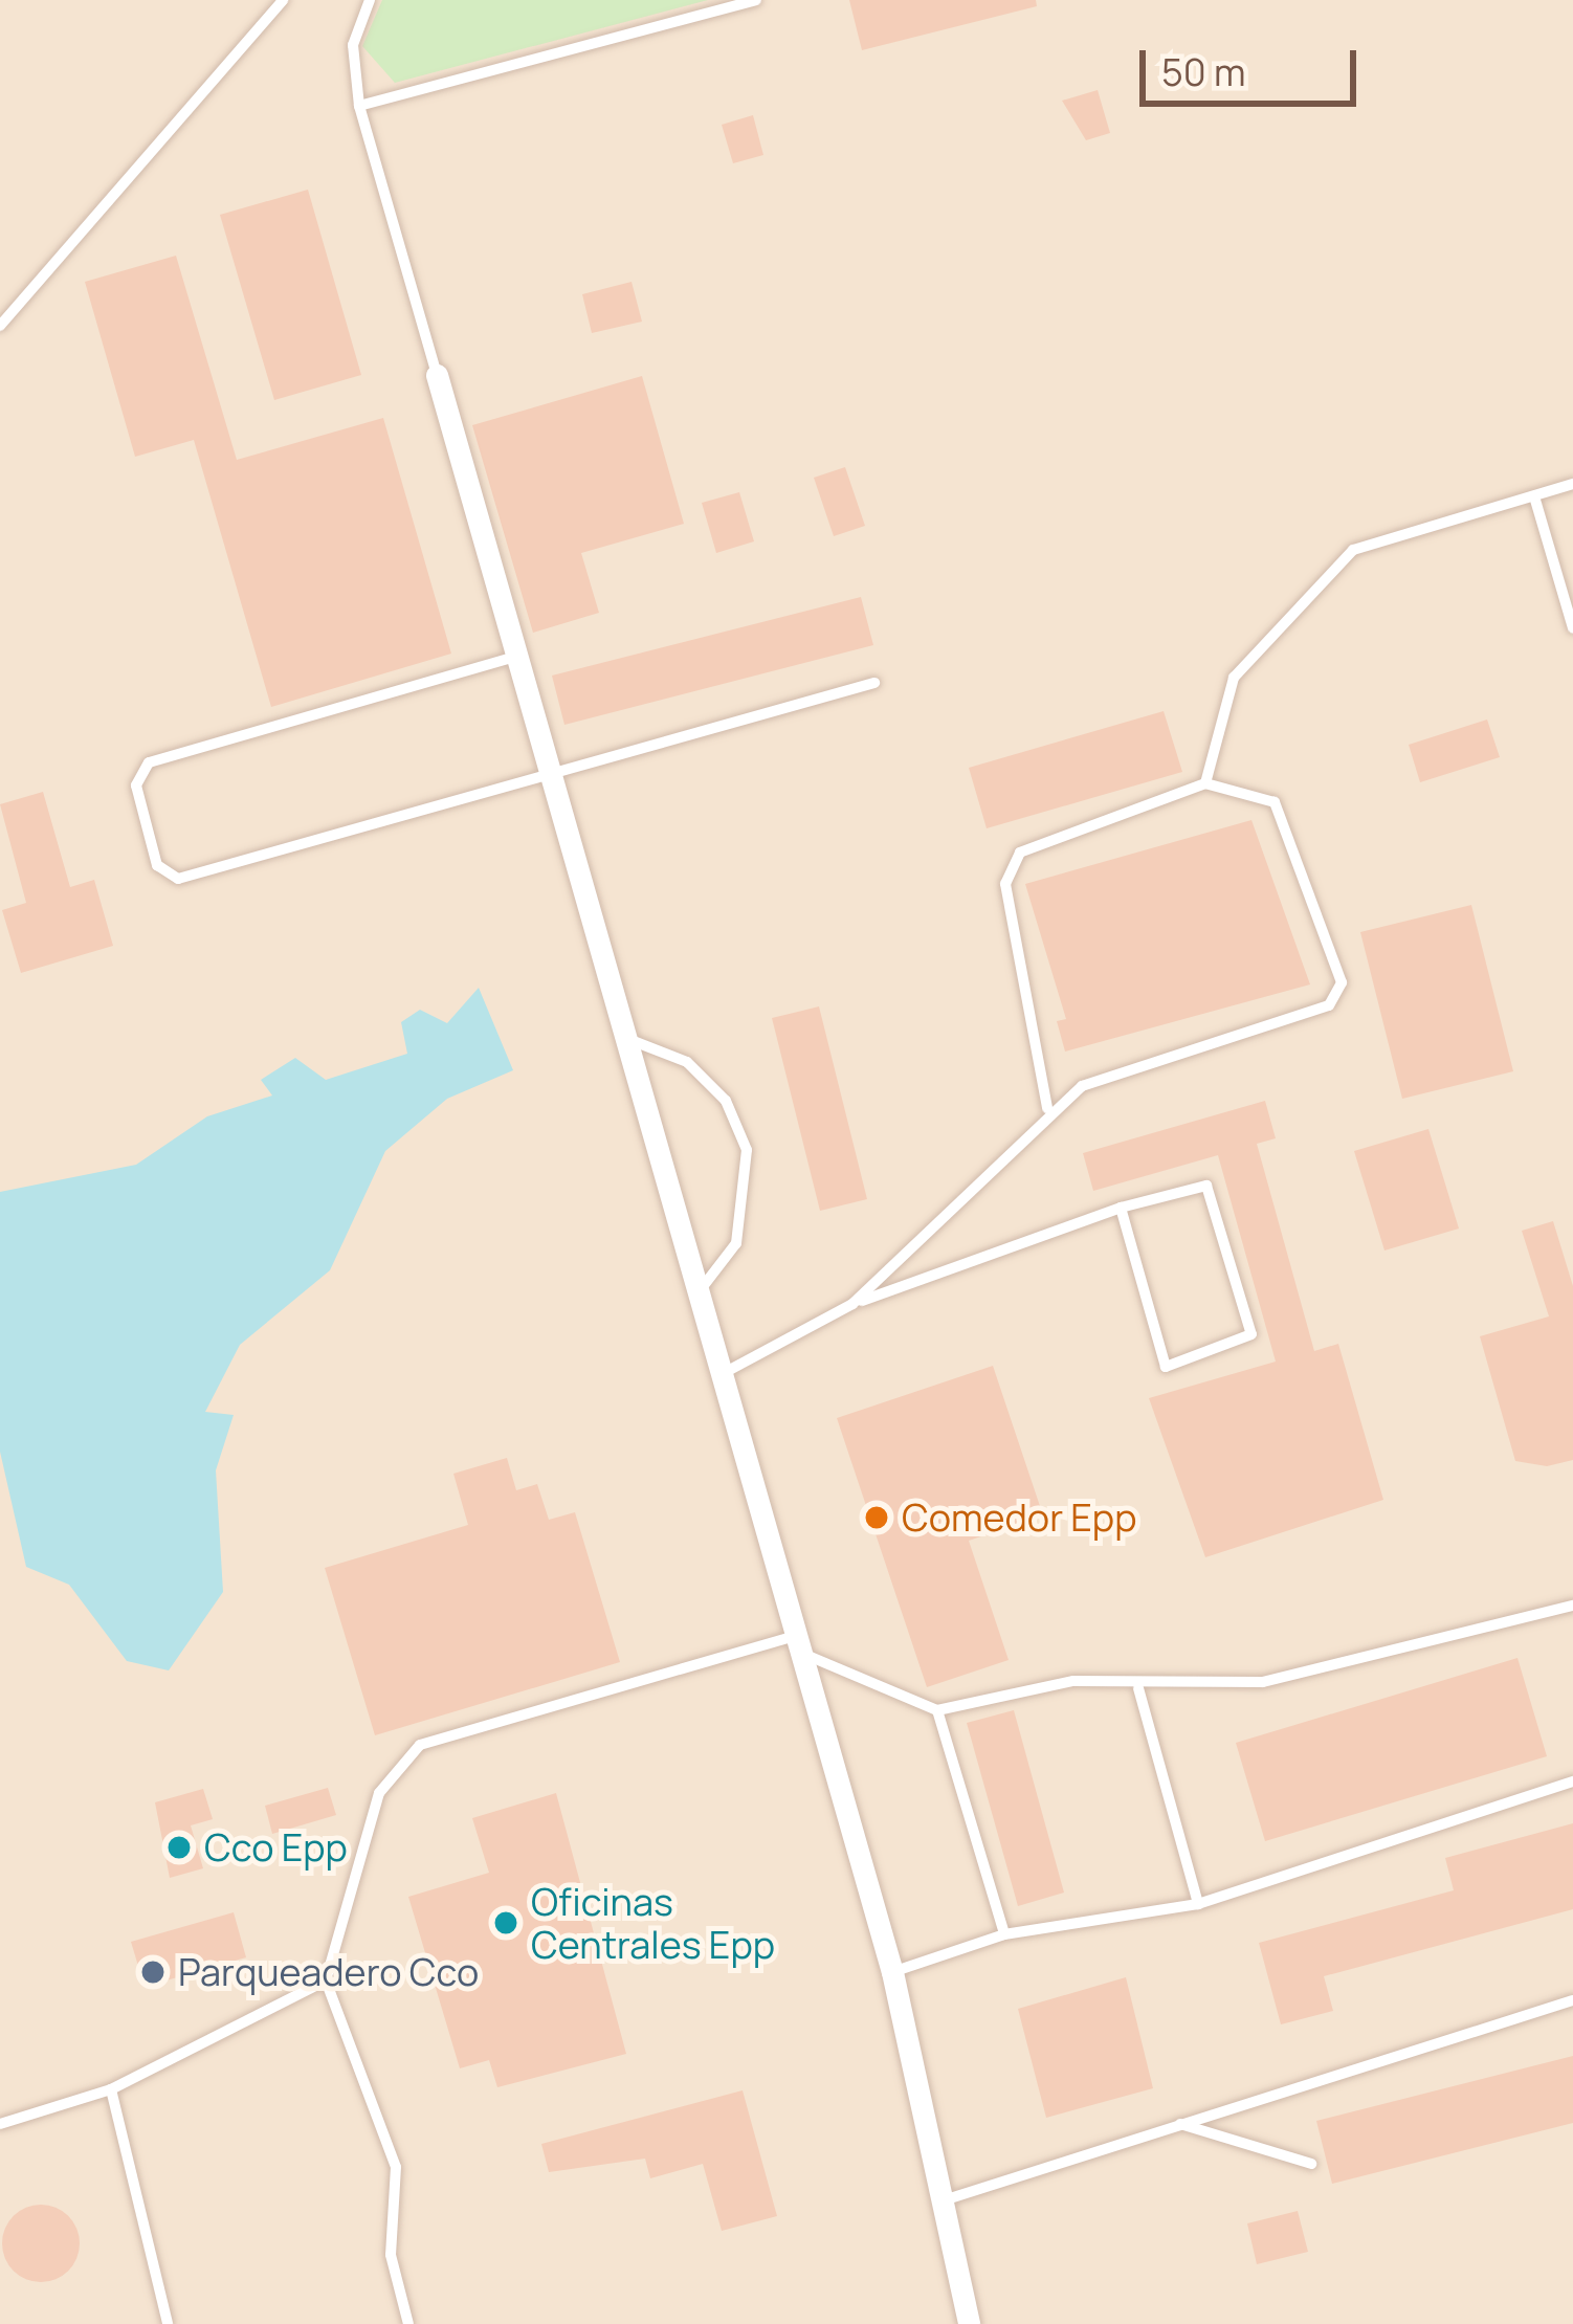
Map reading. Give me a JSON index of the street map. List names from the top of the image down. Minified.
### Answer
{"places":["Comedor Epp","Cco Epp","Oficinas Centrales Epp","Parqueadero Cco"],"scale_bar":"50 m"}
